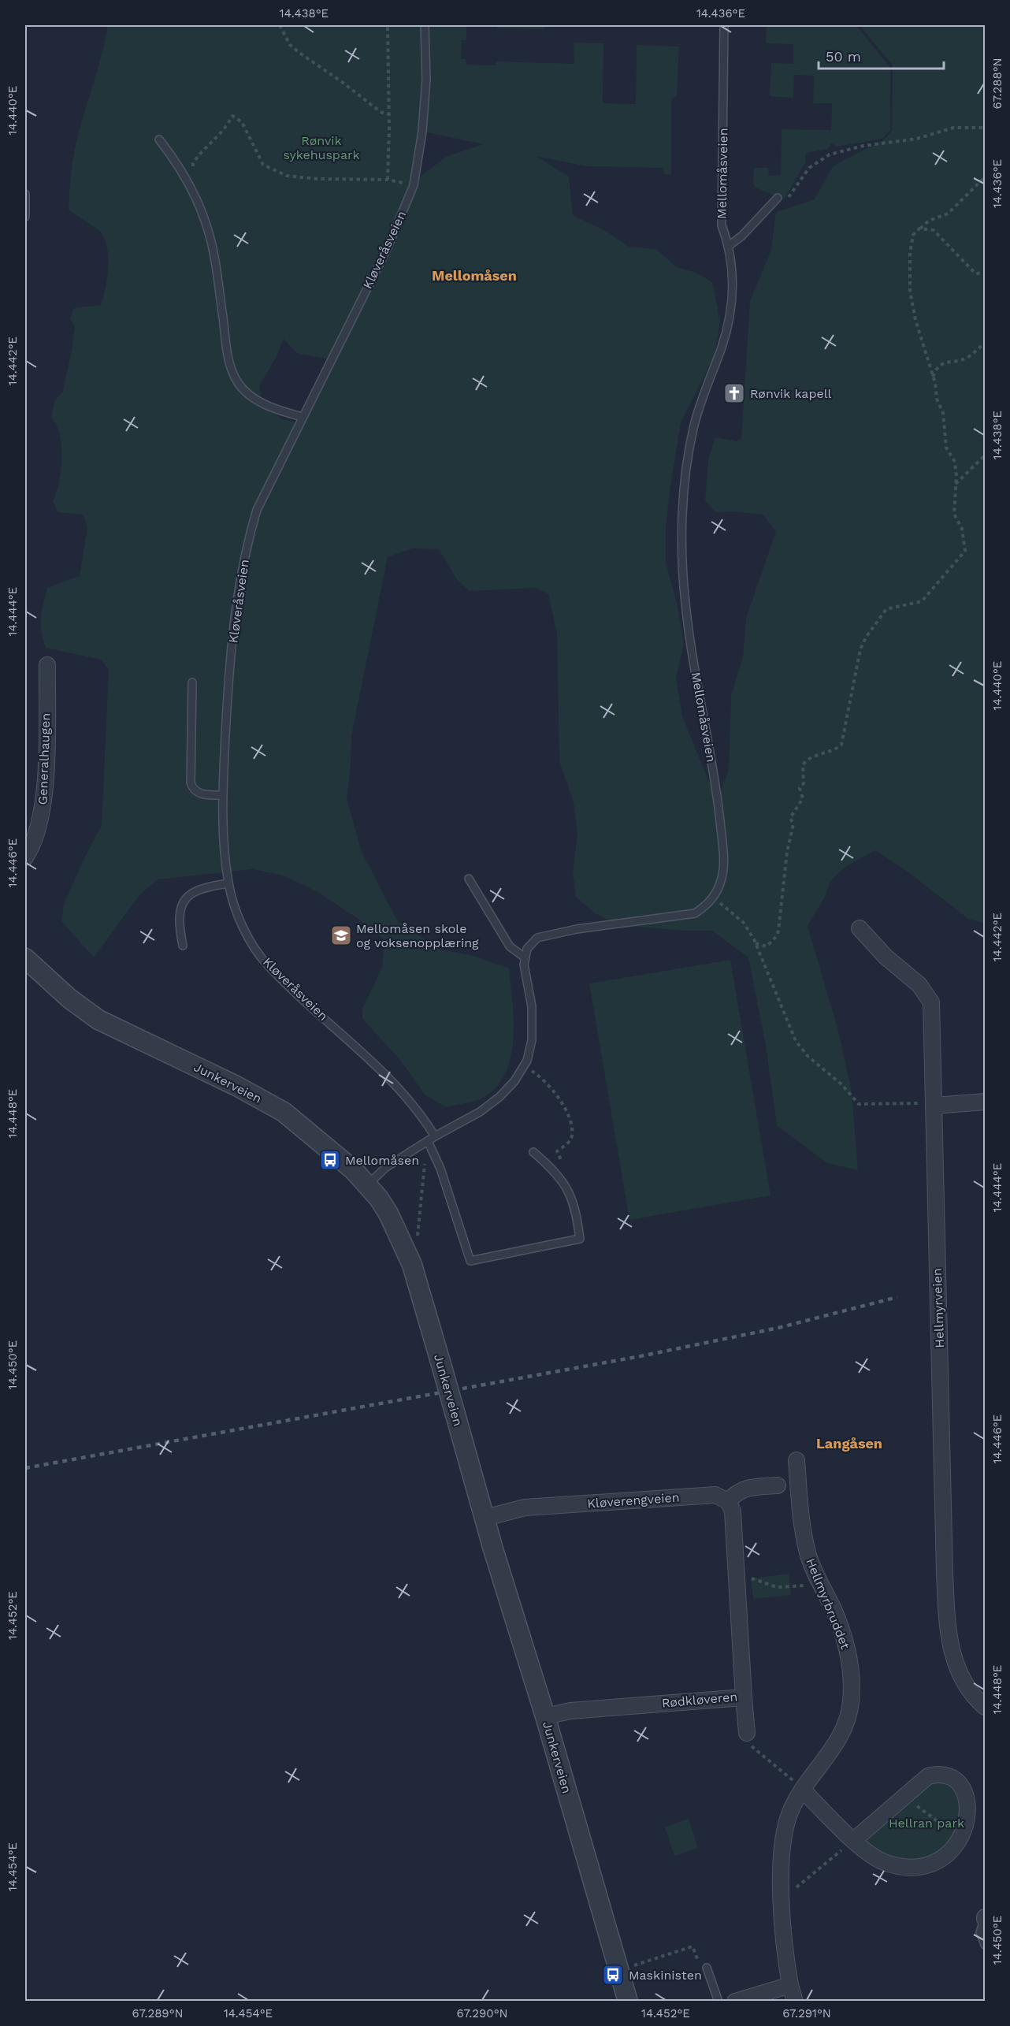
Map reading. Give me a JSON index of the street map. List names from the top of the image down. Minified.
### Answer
{"streets":{"street":["Generalhaugen","Junkerveien","Hellmyrveien","Kløverengveien","Hellmyrbruddet","Rødkløveren"],"lane":["Mellomåsveien","Kløveråsveien"]},"crossings":[["Junkerveien","Kløverengveien"],["Junkerveien","Rødkløveren"],["Kløverengveien","Rødkløveren"]],"districts":["Mellomåsen","Langåsen"],"parks":["Rønvik sykehuspark","Hellran park"],"places":{"church":["Rønvik kapell"],"school or university":["Mellomåsen skole og voksenopplæring"],"bus stop":["Mellomåsen","Maskinisten"]},"scale_bar":"50 m","coordinates":["14.438°E","14.436°E","67.288°N","14.440°E","14.442°E","14.444°E","14.446°E","14.448°E","14.450°E","14.452°E","14.454°E","67.289°N","67.290°N","67.291°N"]}
